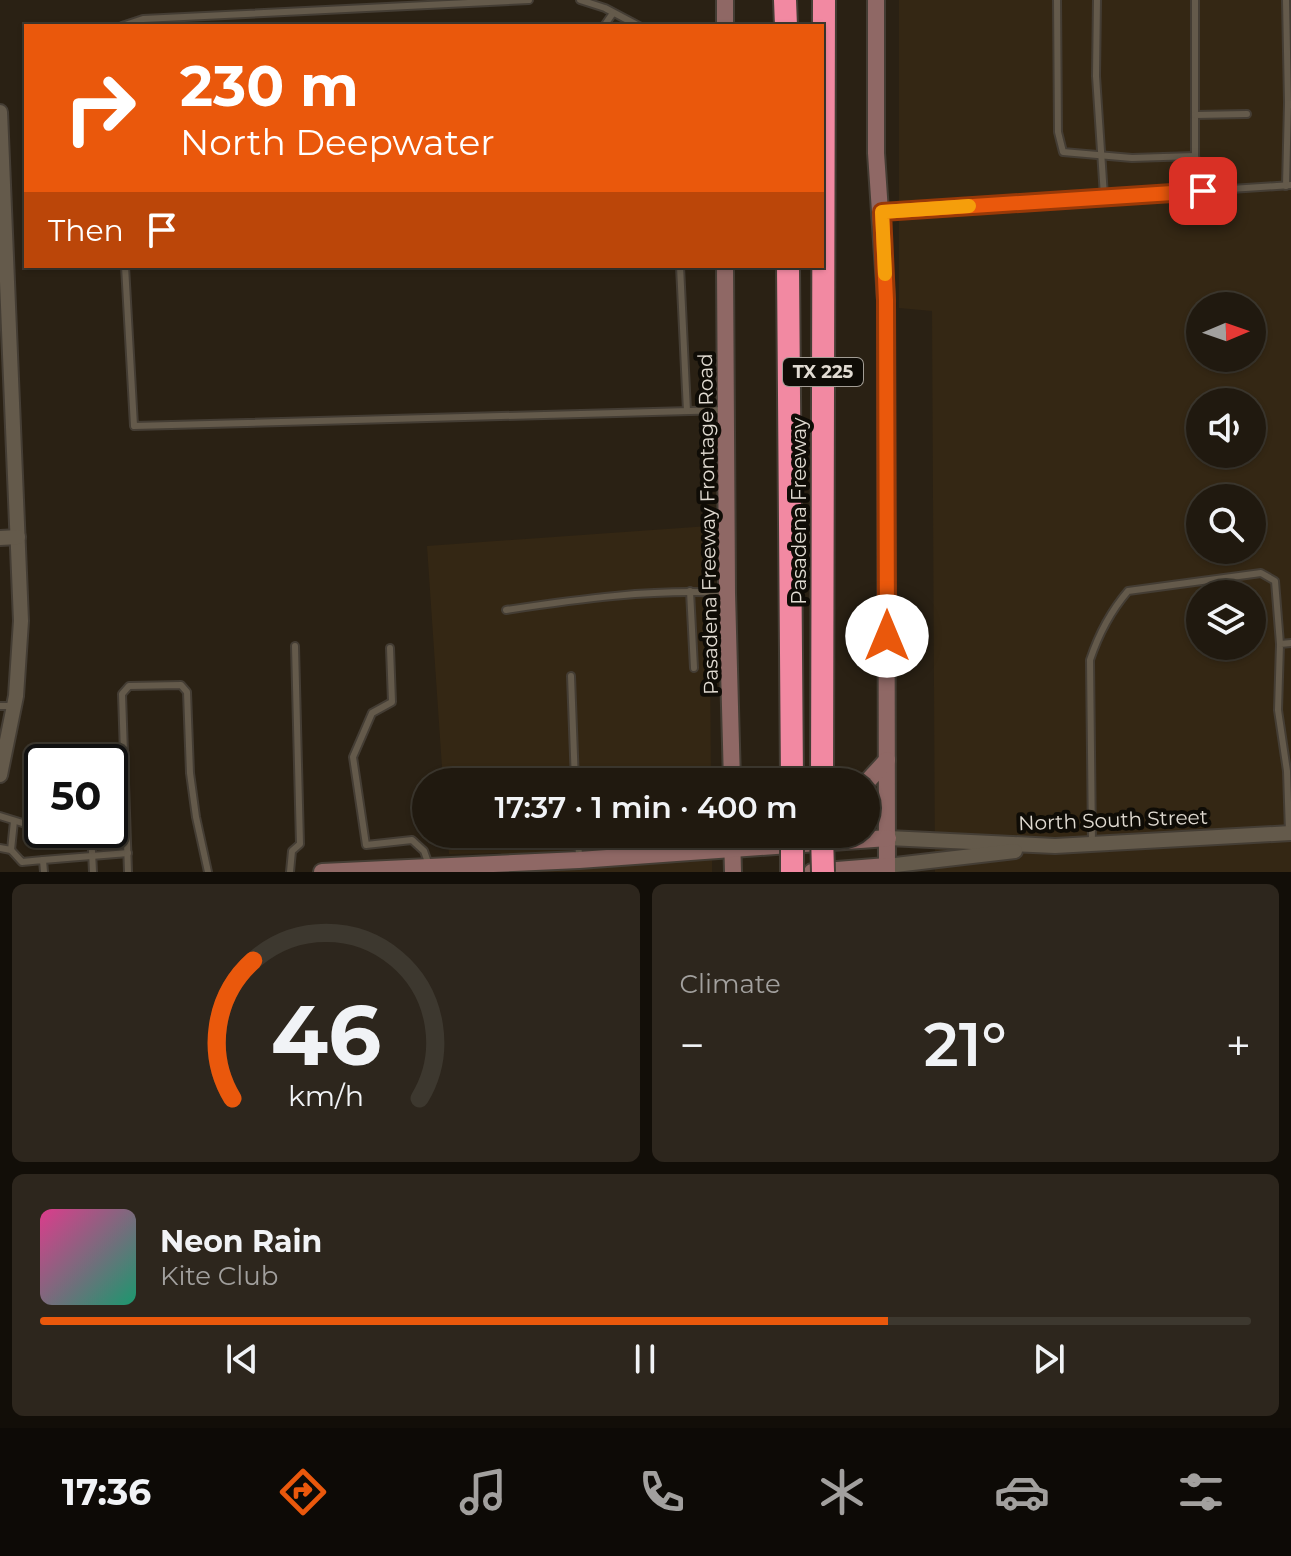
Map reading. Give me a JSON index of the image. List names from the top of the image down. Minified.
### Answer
{"streets":{"highway":["TX 225","Pasadena Freeway"],"main road":["Pasadena Freeway Frontage Road"],"street":["North South Street"]},"north":"right","page":{"turn":["230 m","North Deepwater"],"then":"Then","limit":"50","trip":"17:37 · 1 min · 400 m","tile":"Climate","heat":["−","21°","+"],"song":["Neon Rain","Kite Club"],"tabs":"17:36","gauge":["46","km/h"]}}
